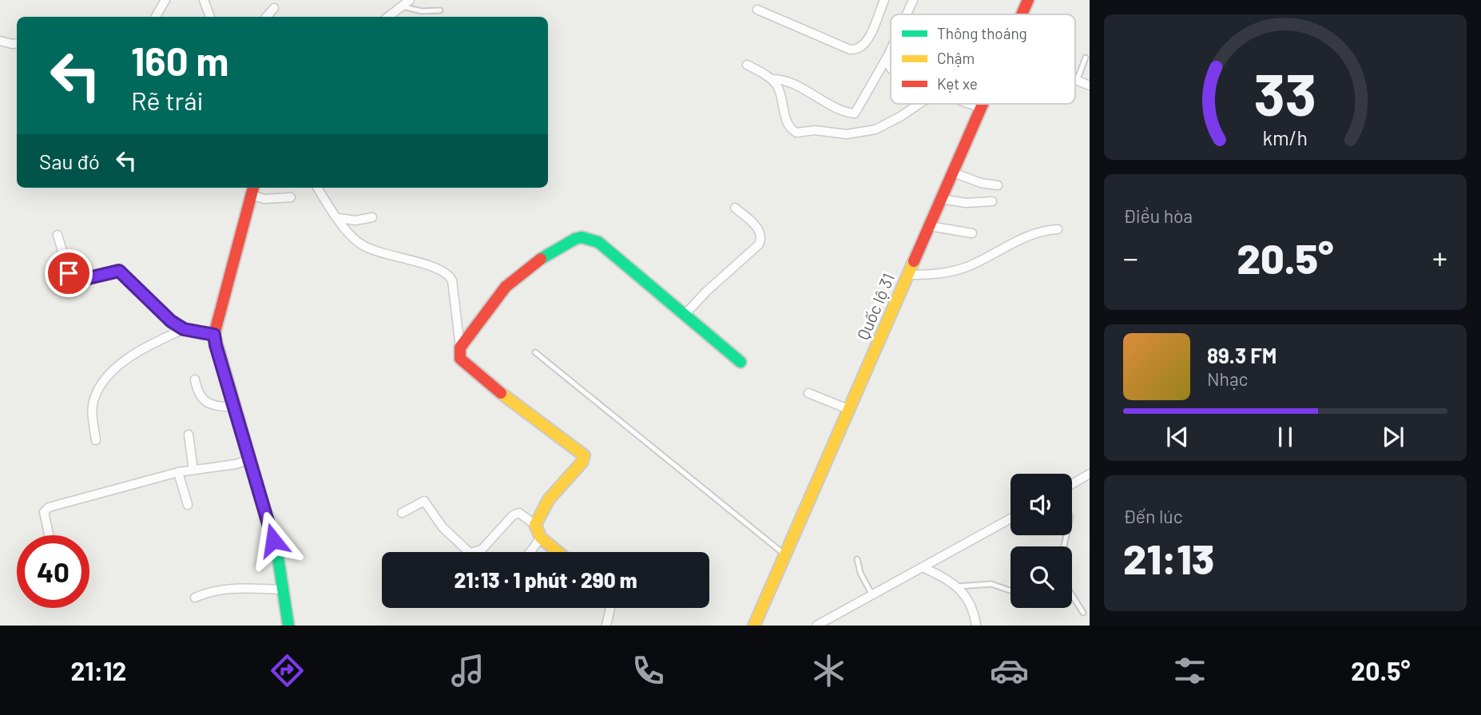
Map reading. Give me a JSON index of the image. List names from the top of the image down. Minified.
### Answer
{"streets":{"main road":["Quốc lộ 31"]},"legend":["Thông thoáng","Chậm","Kẹt xe"],"page":{"turn":["160 m","Rẽ trái"],"then":"Sau đó","tile":["Điều hòa",["Đến lúc","21:13"]],"heat":["−","20.5°","+"],"song":["89.3 FM","Nhạc"],"limit":"40","trip":"21:13 · 1 phút · 290 m","tabs":["21:12","20.5°"],"gauge":["33","km/h"]}}
